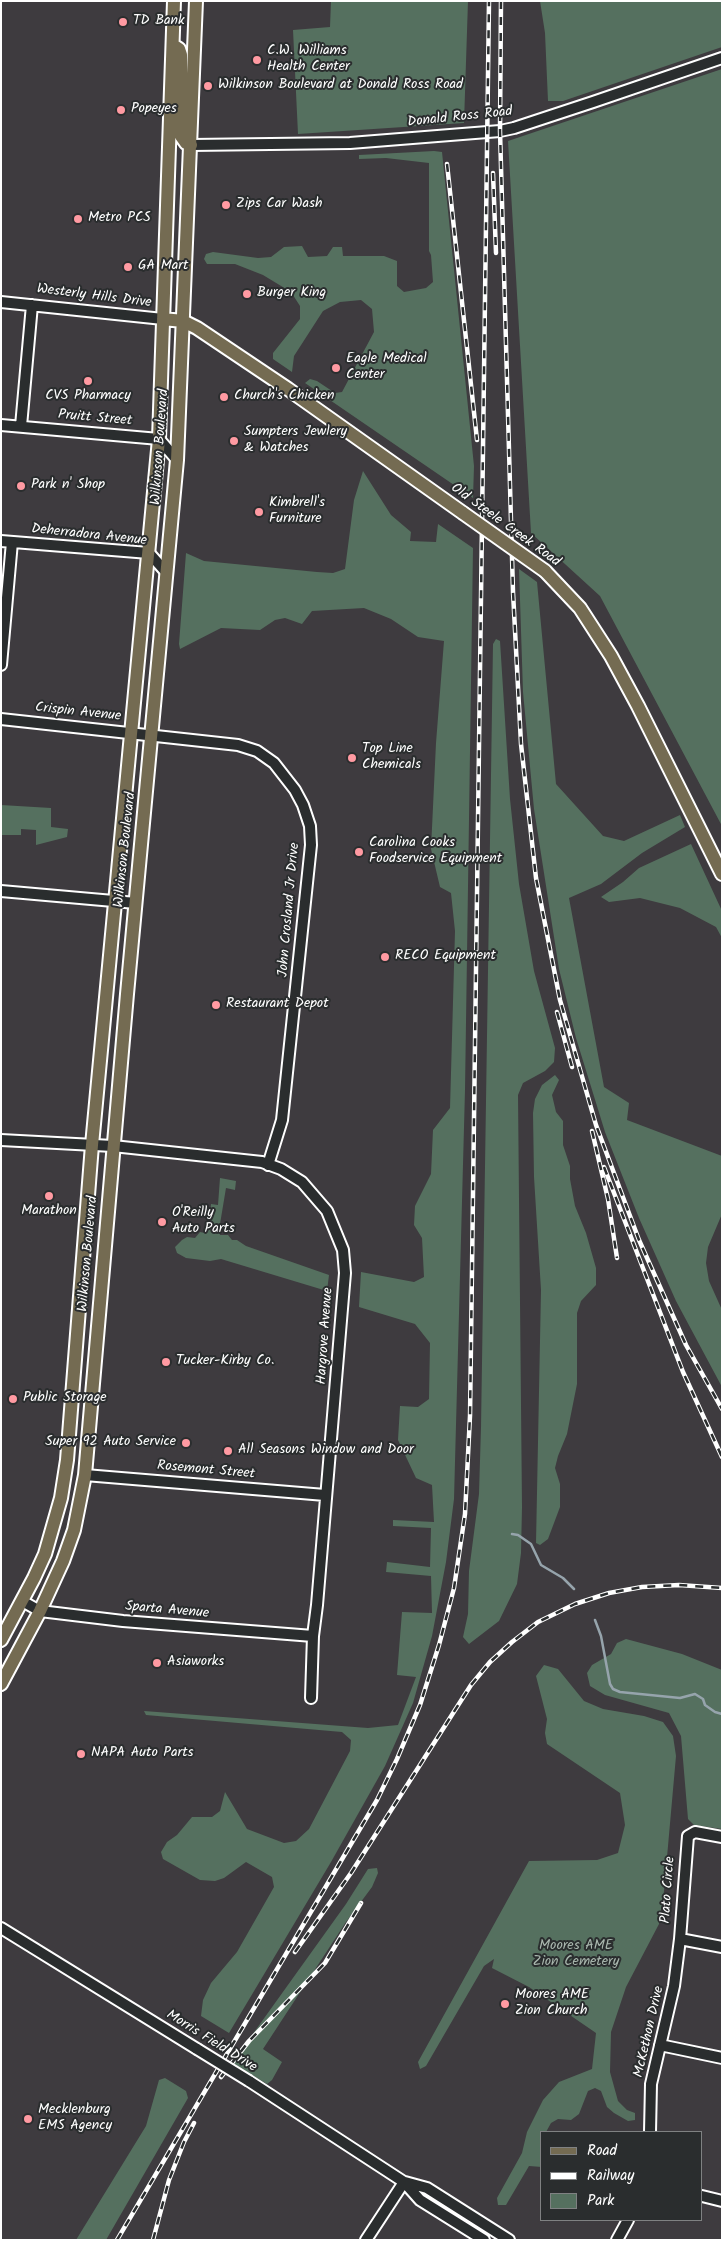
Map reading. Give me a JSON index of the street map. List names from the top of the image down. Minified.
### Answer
{"streets":{"main road":["Westerly Hills Drive","Wilkinson Boulevard","Old Steele Creek Road"],"street":["Donald Ross Road","Pruitt Street","Deherradora Avenue","Crispin Avenue","John Crosland Jr Drive","Hargrove Avenue","Rosemont Street","Sparta Avenue","Plato Circle","McKethon Drive","Morris Field Drive"]},"crossings":[["Donald Ross Road","Wilkinson Boulevard"],["Westerly Hills Drive","Wilkinson Boulevard"],["Westerly Hills Drive","Old Steele Creek Road"],["Pruitt Street","Wilkinson Boulevard"],["Wilkinson Boulevard","Old Steele Creek Road"],["Wilkinson Boulevard","Deherradora Avenue"],["Wilkinson Boulevard","Crispin Avenue"],["Wilkinson Boulevard","John Crosland Jr Drive"],["Wilkinson Boulevard","Hargrove Avenue"],["Wilkinson Boulevard","Rosemont Street"],["Wilkinson Boulevard","Sparta Avenue"],["Crispin Avenue","John Crosland Jr Drive"],["John Crosland Jr Drive","Hargrove Avenue"],["Hargrove Avenue","Rosemont Street"],["Hargrove Avenue","Sparta Avenue"],["Plato Circle","McKethon Drive"]],"parks":["Moores AME Zion Cemetery"],"places":["TD Bank","C.W. Williams Health Center","Wilkinson Boulevard at Donald Ross Road","Popeyes","Zips Car Wash","Metro PCS","GA Mart","Burger King","Eagle Medical Center","CVS Pharmacy","Church's Chicken","Sumpters Jewlery & Watches","Park n' Shop","Kimbrell's Furniture","Top Line Chemicals","Carolina Cooks Foodservice Equipment","RECO Equipment","Restaurant Depot","Marathon","O'Reilly Auto Parts","Tucker-Kirby Co.","Public Storage","Super 92 Auto Service","All Seasons Window and Door","Asiaworks","NAPA Auto Parts","Moores AME Zion Church","Mecklenburg EMS Agency"],"legend":["Road","Railway","Park"]}
